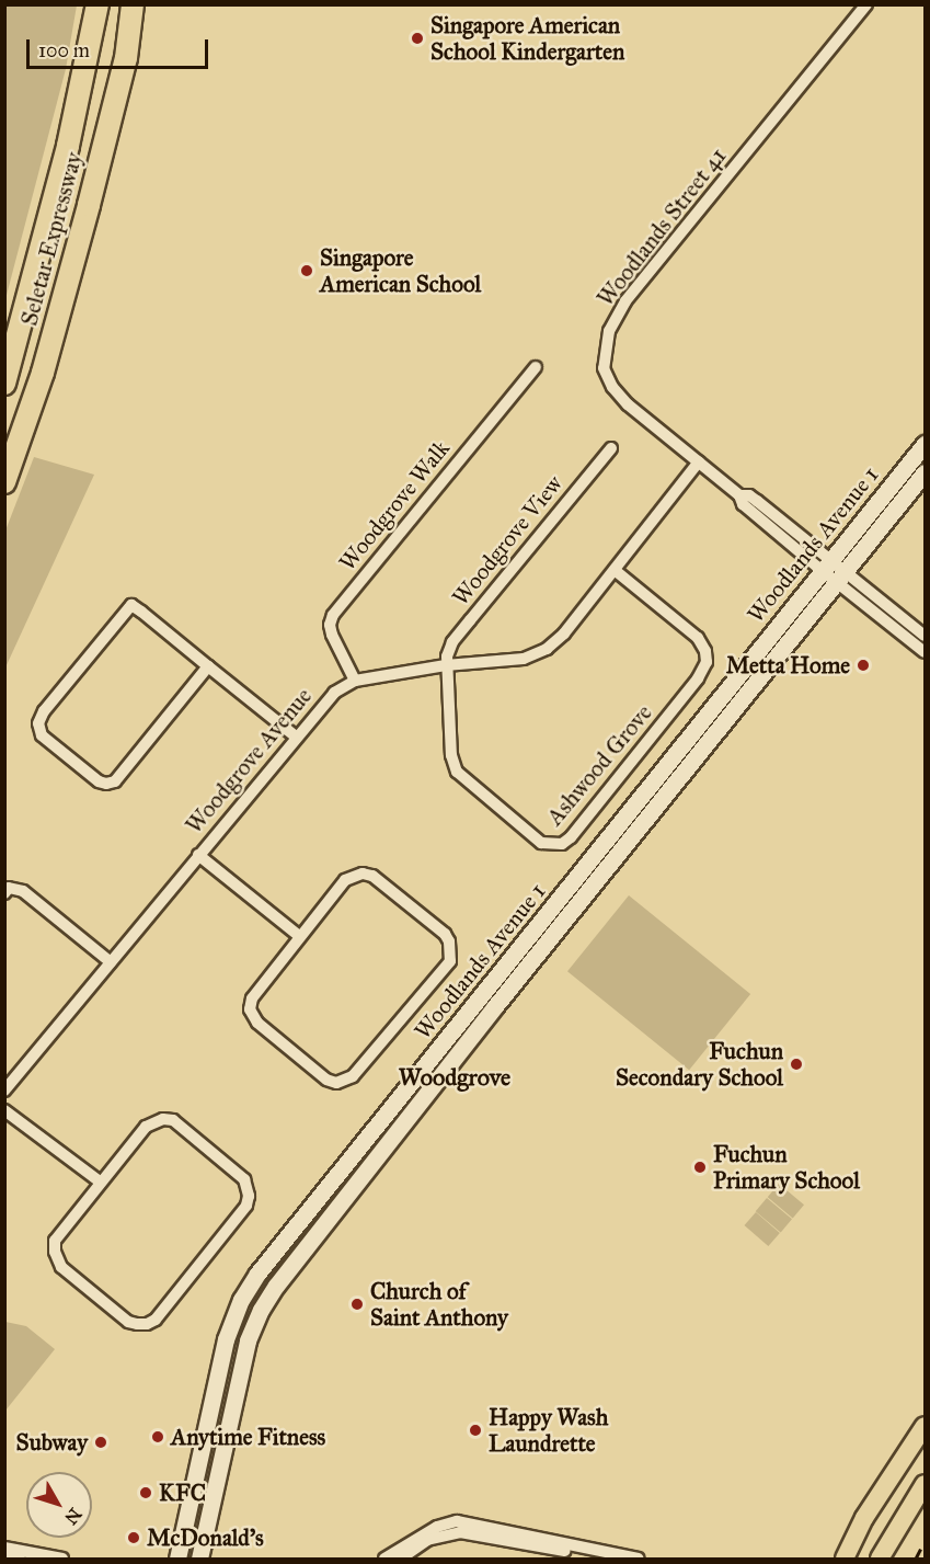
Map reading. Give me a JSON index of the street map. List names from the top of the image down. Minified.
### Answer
{"streets":{"highway":["Seletar Expressway"],"main road":["Woodlands Avenue 1"],"street":["Woodlands Street 41","Woodgrove Walk","Woodgrove View","Woodgrove Avenue","Ashwood Grove"]},"crossings":[["Woodlands Street 41","Woodlands Avenue 1"],["Woodlands Street 41","Woodgrove Avenue"],["Woodgrove Walk","Woodgrove Avenue"],["Woodgrove View","Woodgrove Avenue"],["Woodgrove View","Ashwood Grove"],["Woodgrove Avenue","Ashwood Grove"]],"districts":["Woodgrove"],"places":["Singapore American School Kindergarten","Singapore American School","Metta Home","Fuchun Secondary School","Fuchun Primary School","Church of Saint Anthony","Happy Wash Laundrette","Anytime Fitness","Subway","KFC","McDonald's"],"scale_bar":"100 m","north":"bottom right"}
